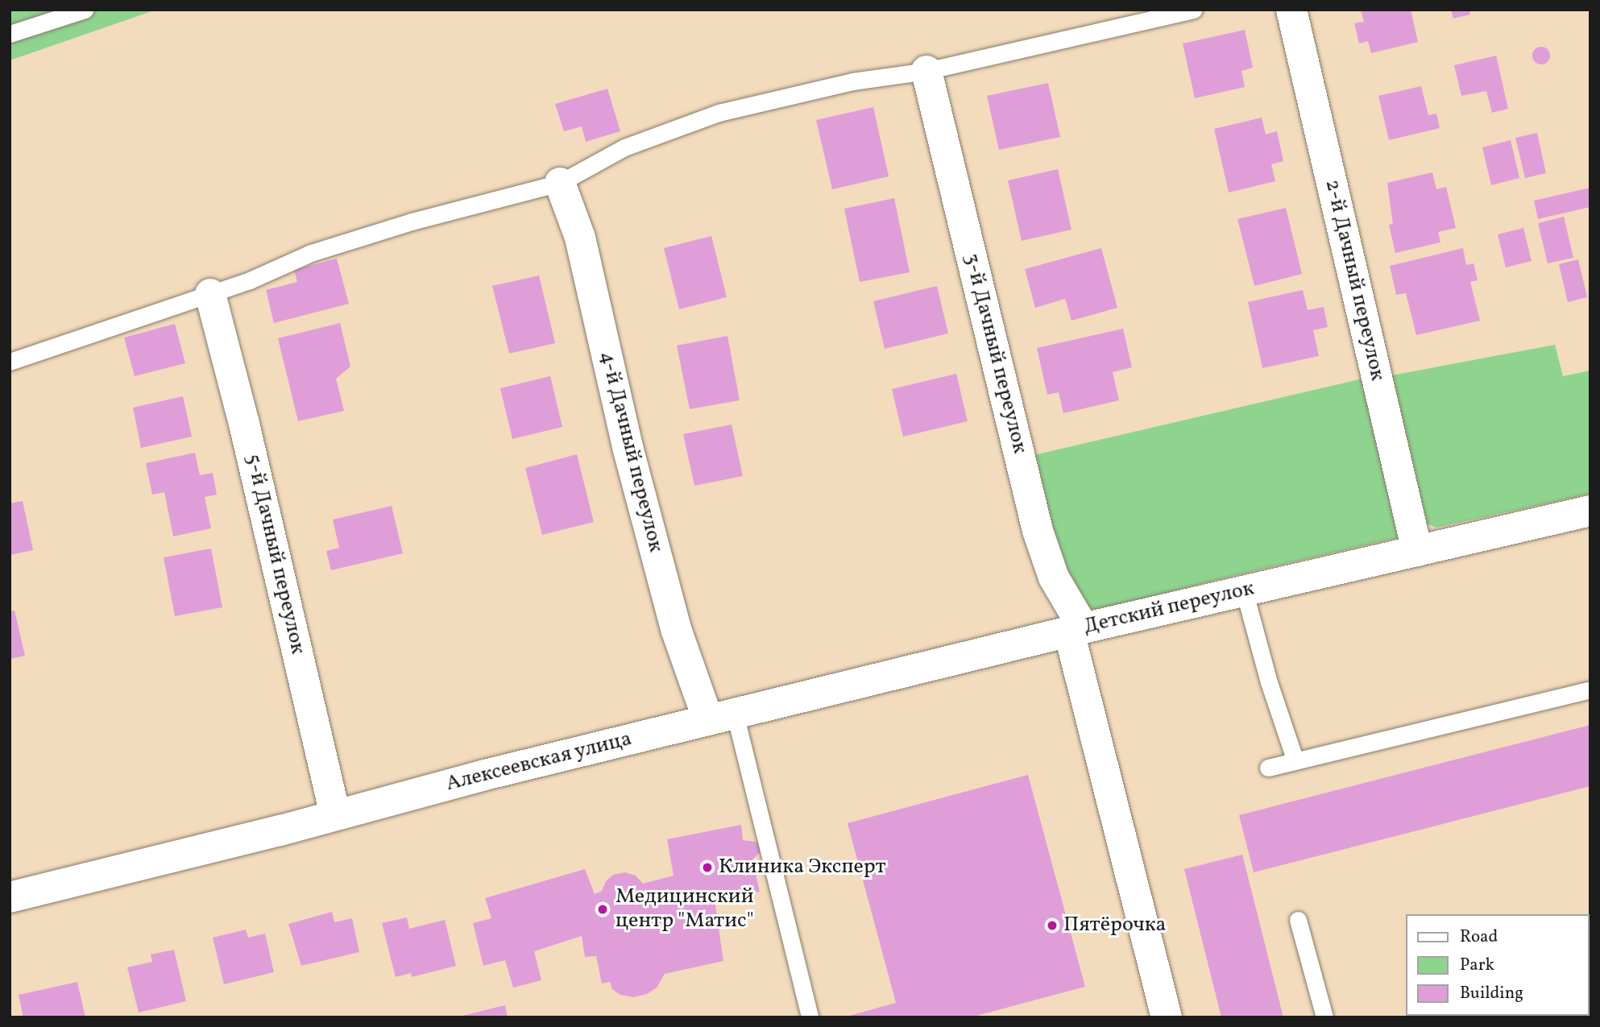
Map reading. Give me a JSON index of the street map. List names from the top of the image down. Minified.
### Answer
{"streets":{"street":["2-й Дачный переулок","3-й Дачный переулок","4-й Дачный переулок","5-й Дачный переулок","Детский переулок","Алексеевская улица"]},"crossings":[["2-й Дачный переулок","Детский переулок"],["3-й Дачный переулок","Детский переулок"],["3-й Дачный переулок","Алексеевская улица"],["4-й Дачный переулок","Алексеевская улица"],["5-й Дачный переулок","Алексеевская улица"],["Детский переулок","Алексеевская улица"]],"places":["Клиника Эксперт","Медицинский центр \"Матис\"","Пятёрочка"],"legend":["Road","Park","Building"]}
